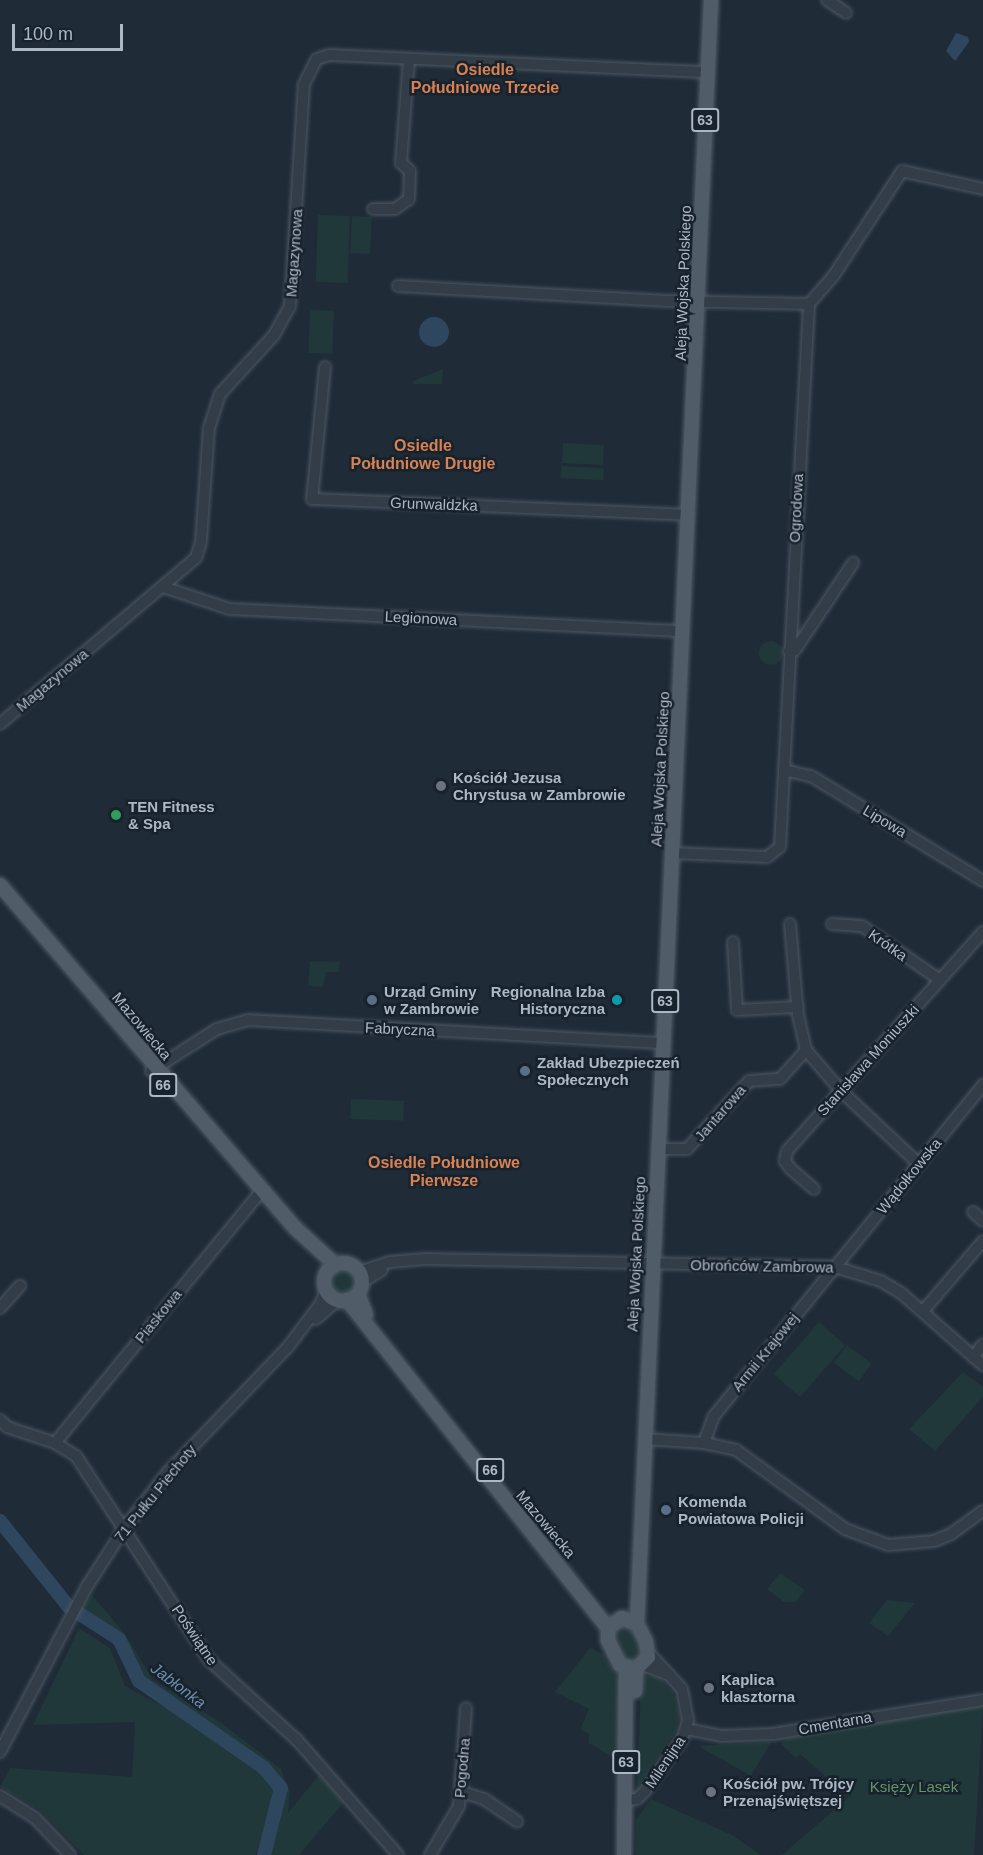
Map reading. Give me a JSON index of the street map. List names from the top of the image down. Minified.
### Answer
{"streets":{"main road":["63","Aleja Wojska Polskiego","Mazowiecka","66"],"street":["Magazynowa","Grunwaldzka","Ogrodowa","Legionowa","Lipowa","Krótka","Fabryczna","Stanisława Moniuszki","Jantarowa","Wądołkowska","Obrońców Zambrowa","Piaskowa","Armii Krajowej","71 Pułku Piechoty","Poświątne","Cmentarna","Milenijna","Pogodna"]},"crossings":[["63","Aleja Wojska Polskiego"],["63","Mazowiecka"],["63","Milenijna"],["Magazynowa","Aleja Wojska Polskiego"],["Magazynowa","Legionowa"],["Aleja Wojska Polskiego","Grunwaldzka"],["Aleja Wojska Polskiego","Ogrodowa"],["Aleja Wojska Polskiego","Legionowa"],["Aleja Wojska Polskiego","Mazowiecka"],["Aleja Wojska Polskiego","Fabryczna"],["Aleja Wojska Polskiego","Jantarowa"],["Aleja Wojska Polskiego","Obrońców Zambrowa"],["Ogrodowa","Lipowa"],["Krótka","Stanisława Moniuszki"],["Mazowiecka","Fabryczna"],["Mazowiecka","Piaskowa"],["Mazowiecka","71 Pułku Piechoty"],["Wądołkowska","Obrońców Zambrowa"],["Wądołkowska","Armii Krajowej"],["Obrońców Zambrowa","Armii Krajowej"],["Piaskowa","Poświątne"],["71 Pułku Piechoty","Poświątne"],["Cmentarna","Milenijna"]],"districts":["Osiedle Południowe Trzecie","Osiedle Południowe Drugie","Osiedle Południowe Pierwsze"],"water":["Jabłonka"],"parks":["Księży Lasek"],"places":["Kościół Jezusa Chrystusa w Zambrowie","TEN Fitness & Spa","Urząd Gminy w Zambrowie","Regionalna Izba Historyczna","Zakład Ubezpieczeń Społecznych","Komenda Powiatowa Policji","Kaplica klasztorna","Kościół pw. Trójcy Przenajświętszej"],"scale_bar":"100 m"}
